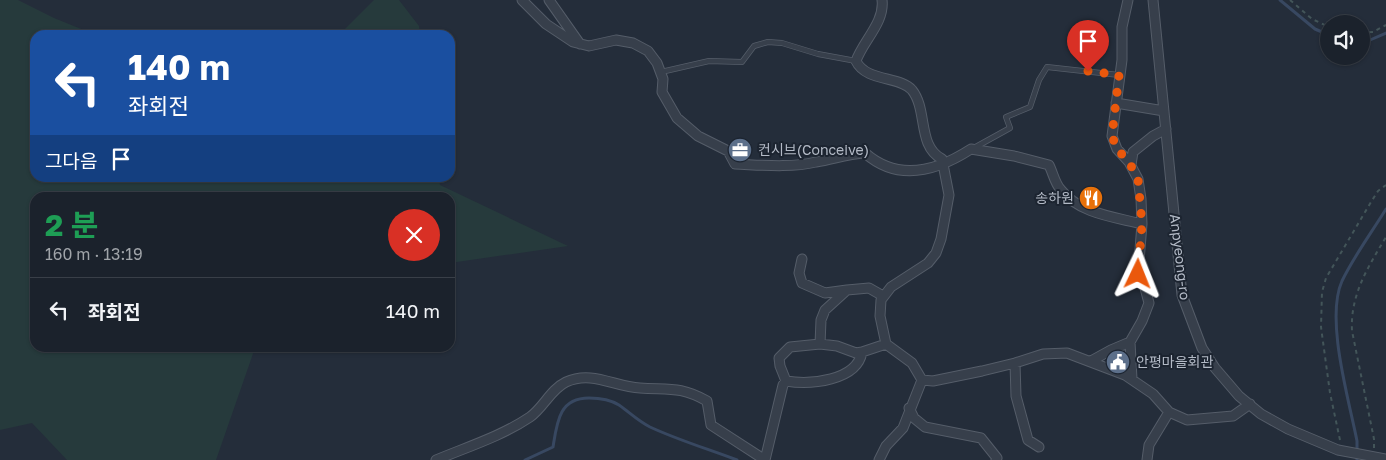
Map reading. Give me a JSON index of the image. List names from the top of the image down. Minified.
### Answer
{"streets":{"street":["Anpyeong-ro"]},"places":{"office":["컨시브(Conceive)"],"restaurant":["송하원"],"public building":["안평마을회관"]},"page":{"turn":["140 m","좌회전"],"then":"그다음","heading":["2 분","160 m · 13:19"],"list":[{"name":"좌회전","value":"140 m"}]}}
